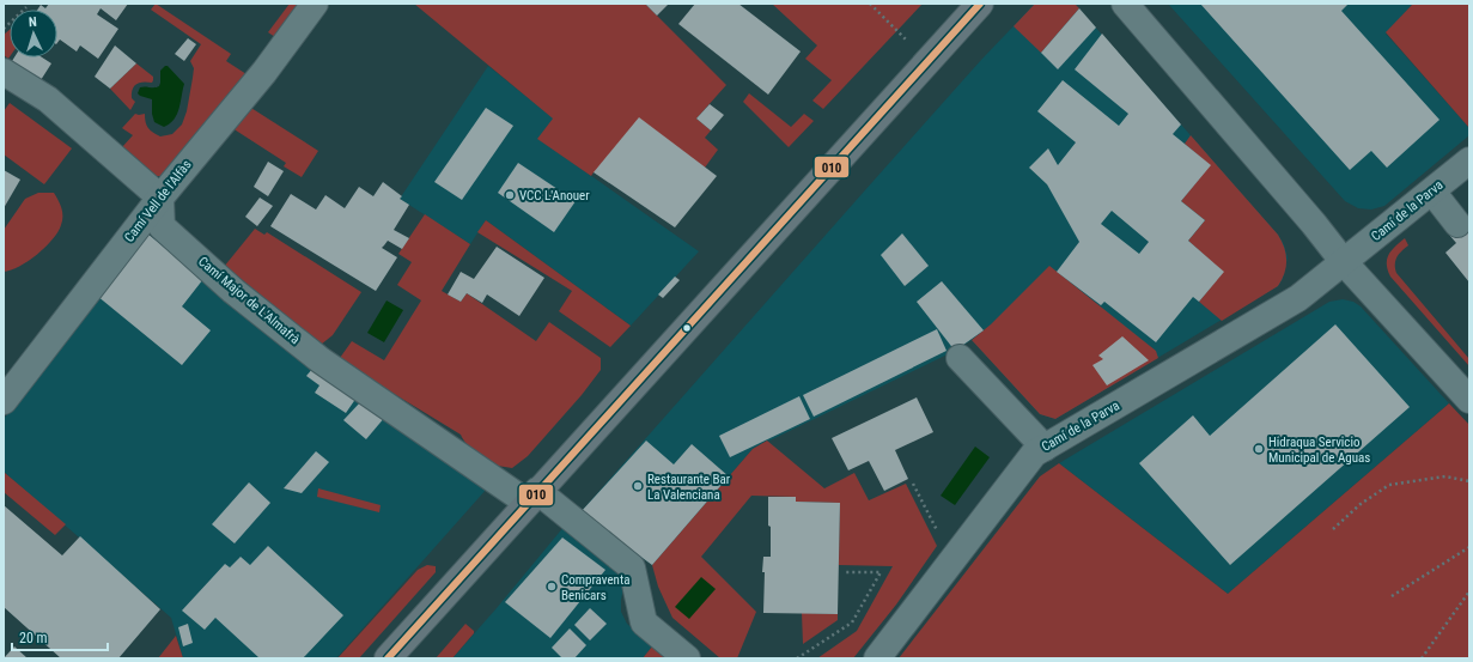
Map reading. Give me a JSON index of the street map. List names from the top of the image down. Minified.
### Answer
{"streets":{"street":["Camí Vell de l'Alfàs","Camí de la Parva","Camí Major de L'Almafrà"]},"crossings":[["Camí Vell de l'Alfàs","Camí Major de L'Almafrà"]],"places":["VCC L'Anouer","Hidraqua Servicio Municipal de Aguas","Restaurante Bar La Valenciana","Compraventa Benicars"],"lines":["transit line 010"],"scale_bar":"20 m","north":"top"}
